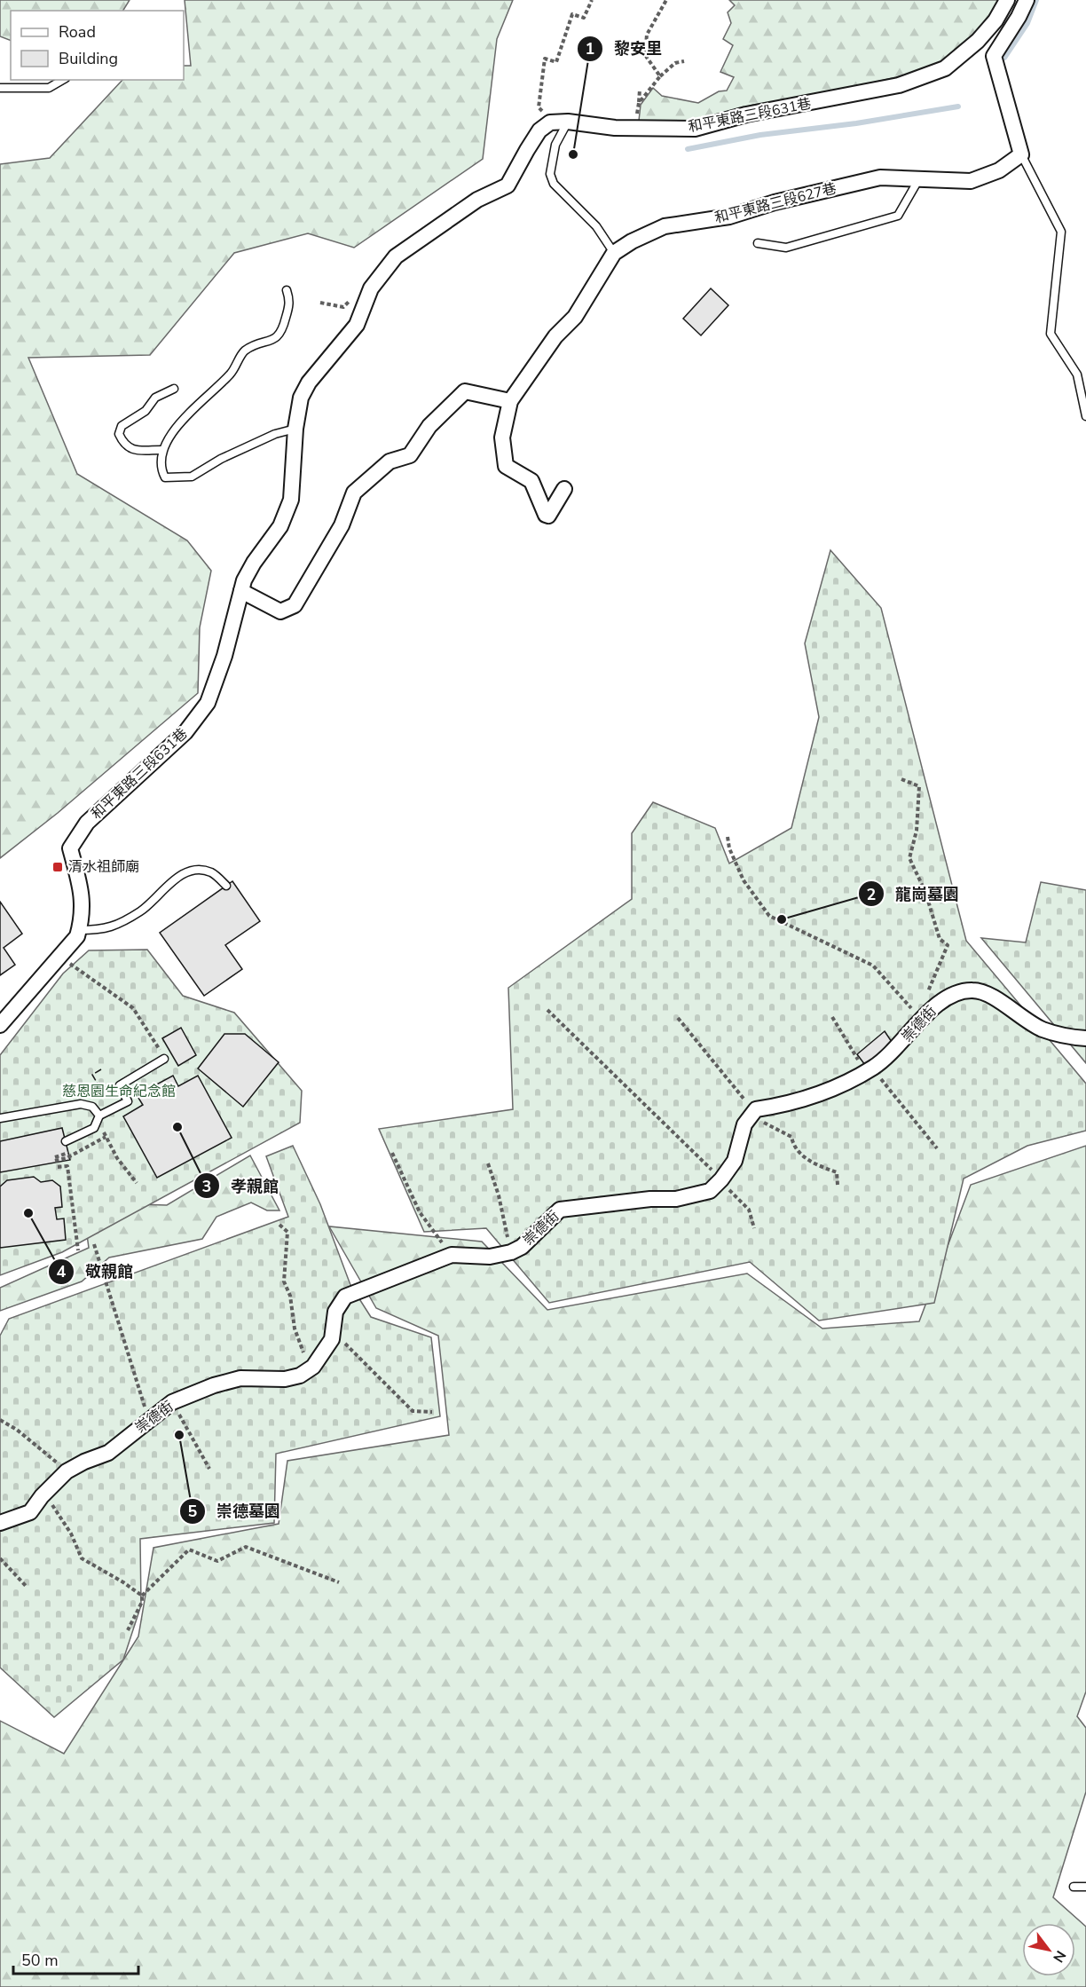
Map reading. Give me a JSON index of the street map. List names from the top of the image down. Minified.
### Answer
{"streets":{"street":["和平東路三段631巷","和平東路三段627巷","崇德街"]},"parks":["慈恩園生命紀念館"],"places":{"other":["黎安里","龍崗墓園","孝親館","敬親館","崇德墓園"],"transit":["清水祖師廟"]},"legend":["Road","Building"],"scale_bar":"50 m","north":"bottom right"}
